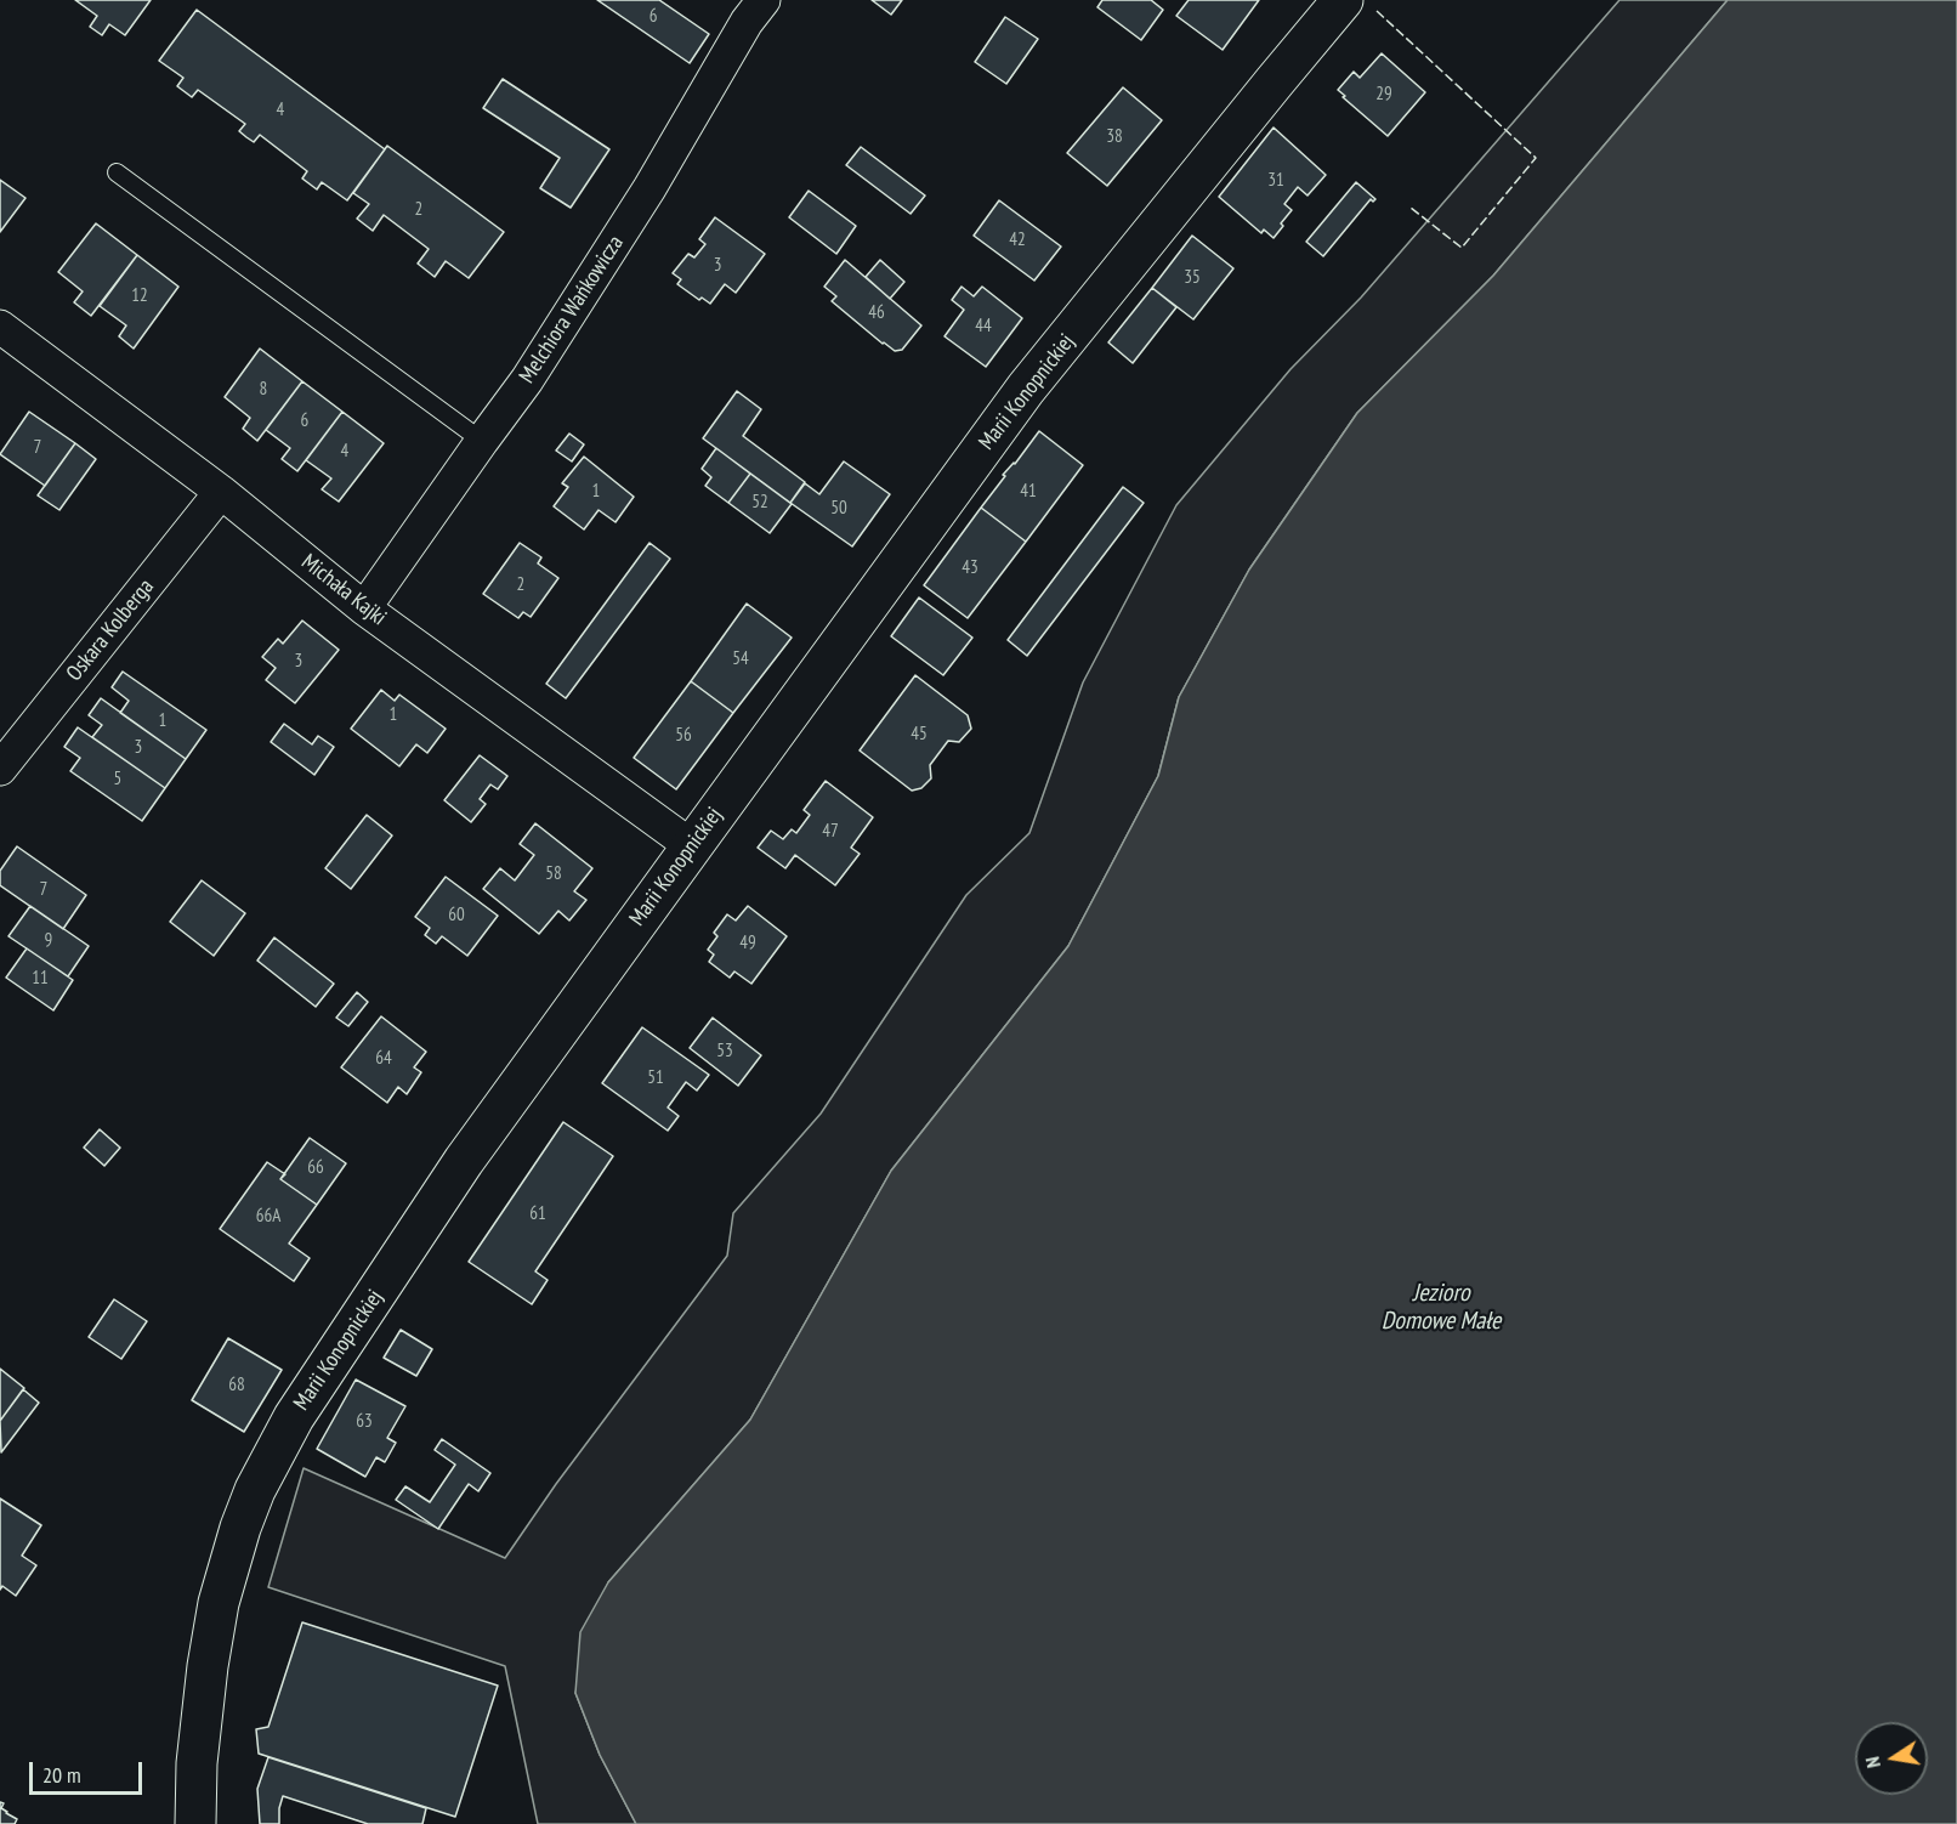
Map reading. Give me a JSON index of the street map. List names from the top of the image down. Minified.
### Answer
{"streets":{"street":["Melchiora Wańkowicza","Marii Konopnickiej","Michała Kajki","Oskara Kolberga"]},"crossings":[["Melchiora Wańkowicza","Michała Kajki"],["Marii Konopnickiej","Michała Kajki"],["Michała Kajki","Oskara Kolberga"]],"water":["Jezioro Domowe Małe"],"house_numbers":["6","29","4","38","31","2","42","3","35","12","46","44","8","6","7","4","1","41","52","50","43","2","54","3","1","1","45","56","3","5","47","58","7","60","9","49","11","53","64","51","66","61","66A","68","63"],"scale_bar":"20 m","north":"left"}
